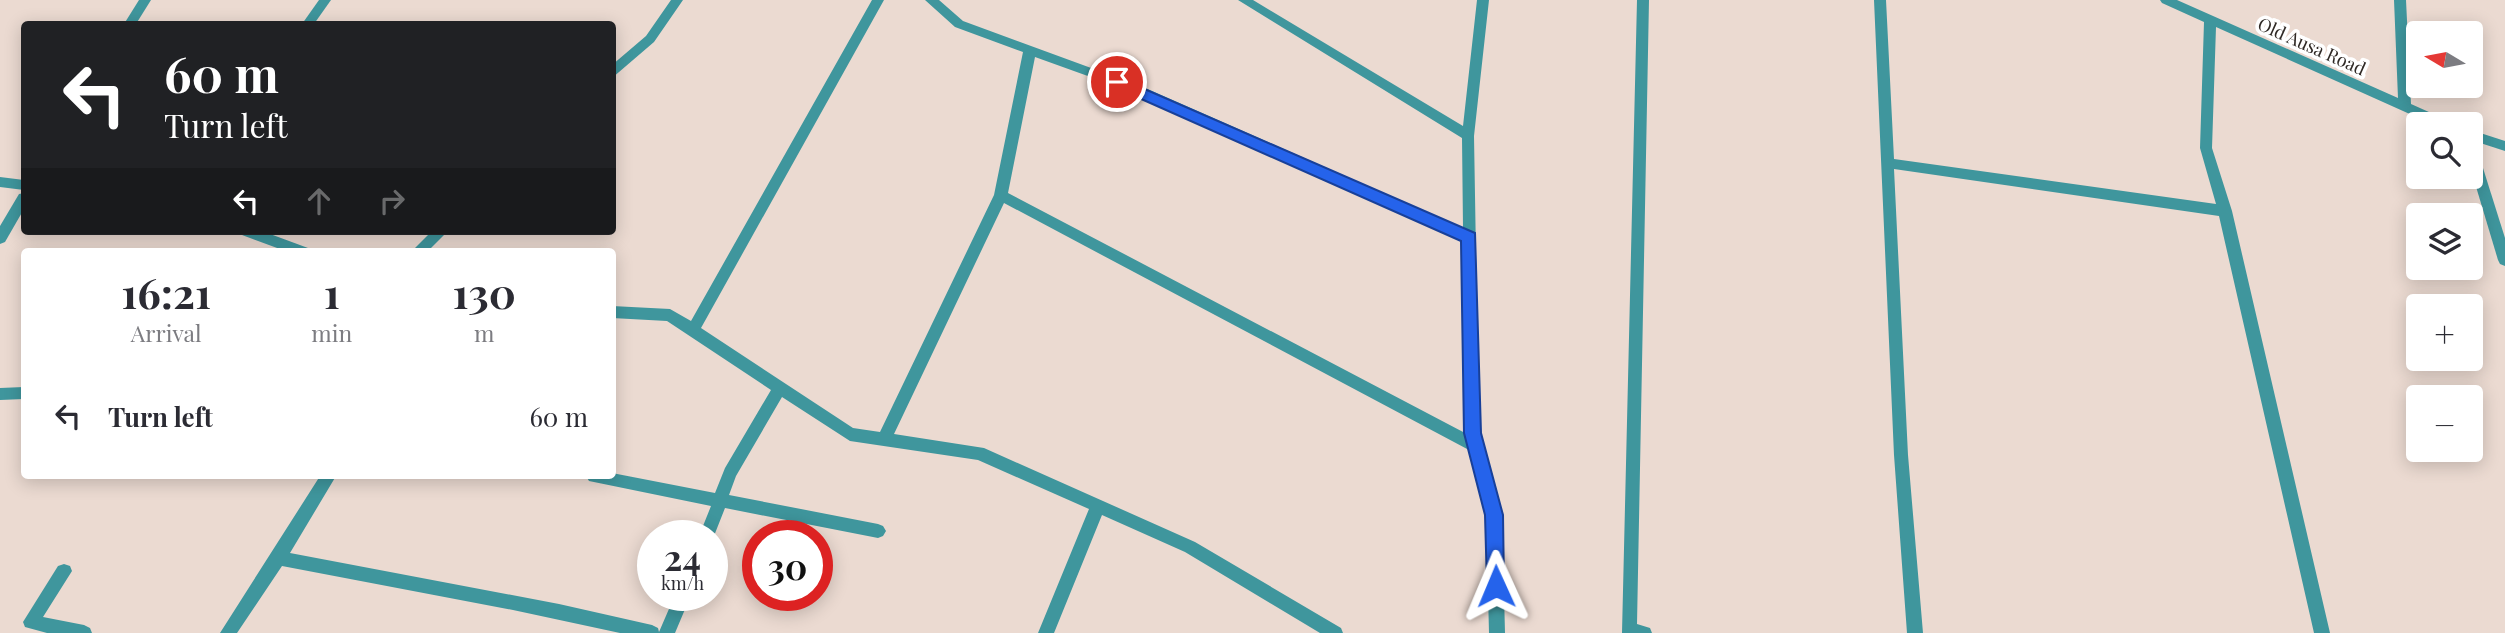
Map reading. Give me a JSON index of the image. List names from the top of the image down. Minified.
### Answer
{"streets":{"street":["Old Ausa Road"]},"north":"left","page":{"map_buttons":["+","−"],"turn":["60 m","Turn left"],"eta":["16:21","Arrival","1","min","130","m"],"list":[{"name":"Turn left","value":"60 m"}],"speed":"24 km/h","limit":"30"}}
